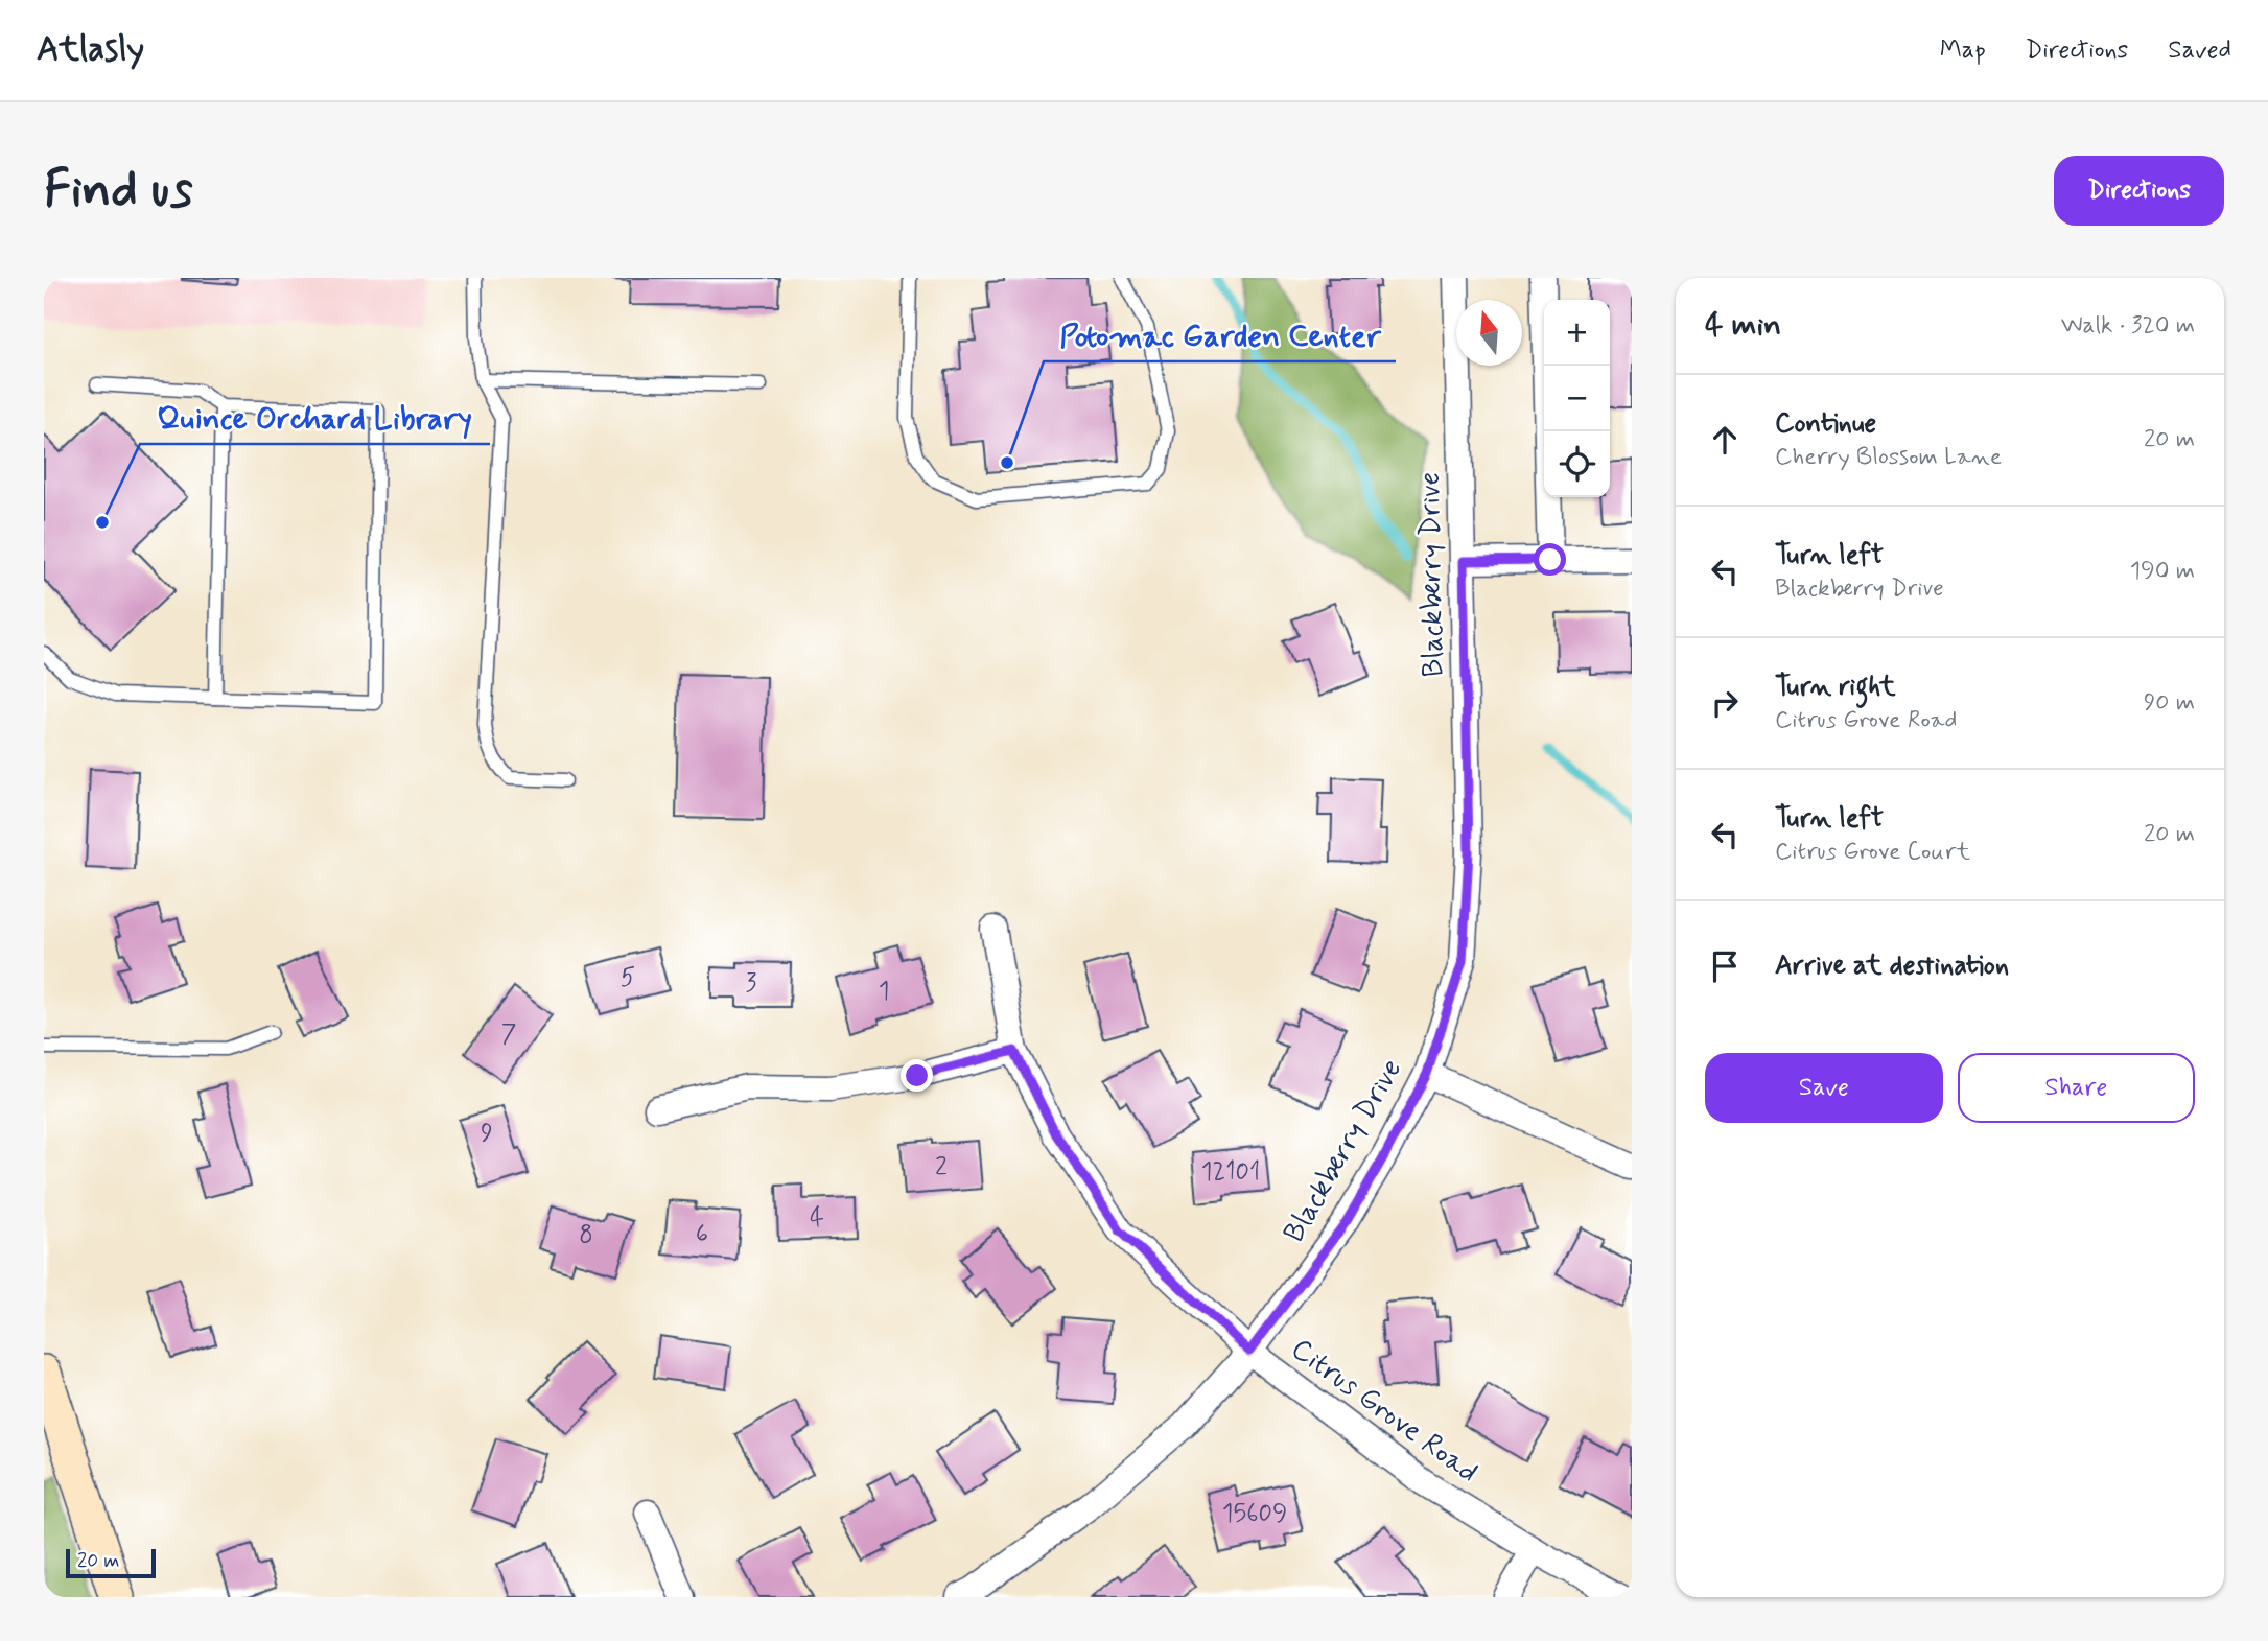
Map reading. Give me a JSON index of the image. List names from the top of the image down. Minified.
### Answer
{"streets":{"street":["Blackberry Drive","Citrus Grove Road"]},"crossings":[["Blackberry Drive","Citrus Grove Road"]],"places":["Potomac Garden Center","Quince Orchard Library"],"house_numbers":["5","3","1","7","9","2","12101","4","6","8","15609"],"scale_bar":"20 m","north":"top","page":{"header":"Atlasly","nav":["Map","Directions","Saved"],"buttons":["Directions",["Save","Share"]],"title":"Find us","heading":["4 min","Walk · 320 m"],"map_buttons":["+","−"],"list":[["Continue","Cherry Blossom Lane","20 m"],["Turn left","Blackberry Drive","190 m"],["Turn right","Citrus Grove Road","90 m"],["Turn left","Citrus Grove Court","20 m"],"Arrive at destination"],"scale":"20 m"}}
